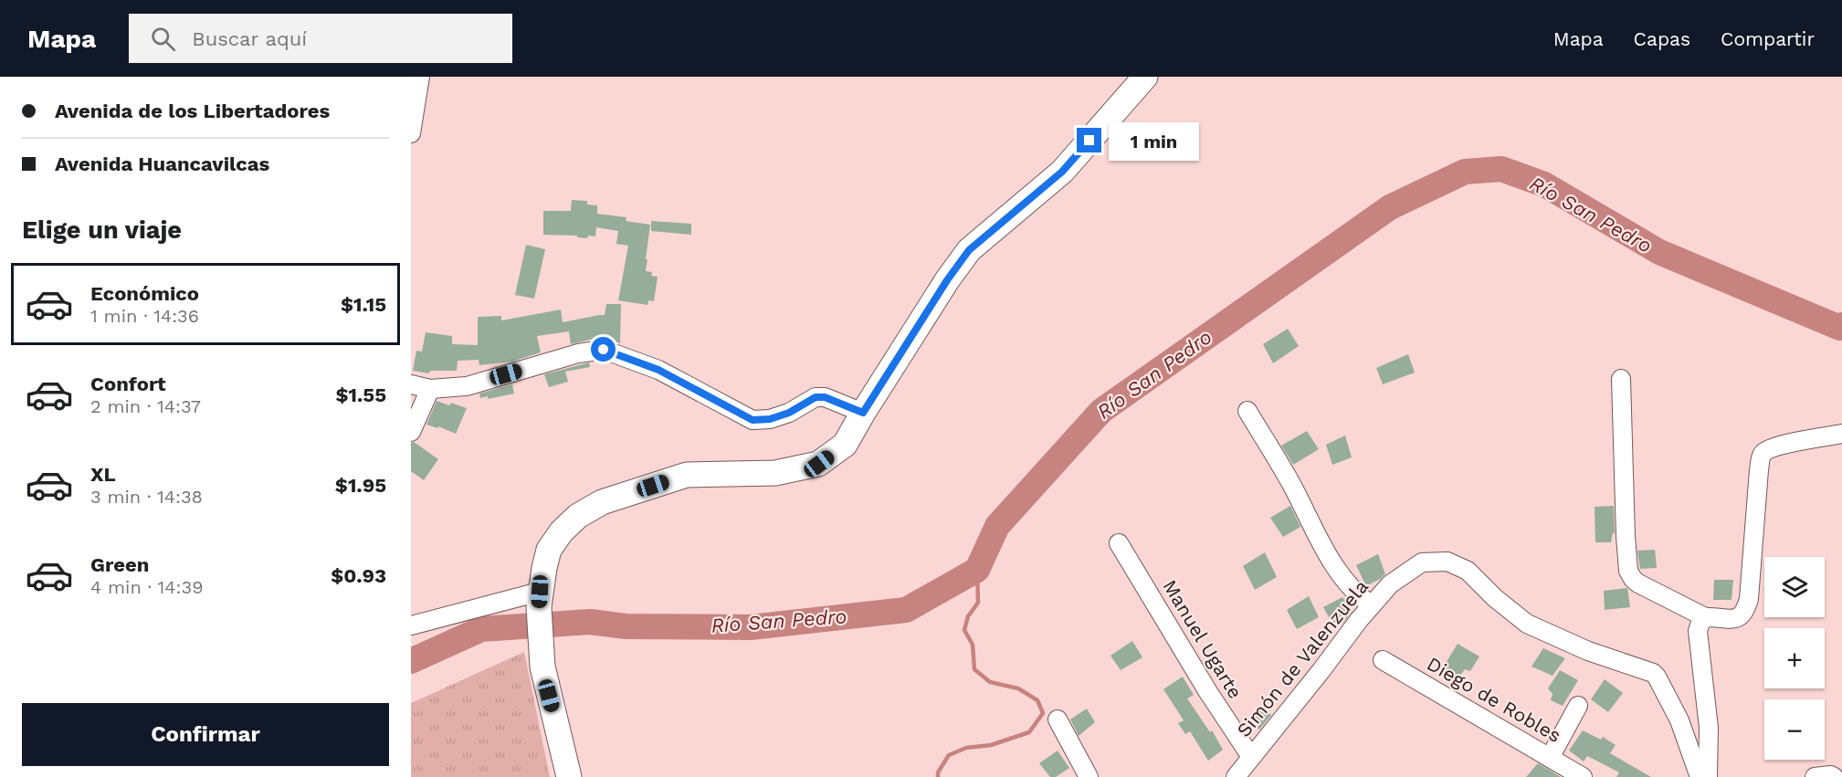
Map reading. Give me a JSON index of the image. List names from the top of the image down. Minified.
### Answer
{"streets":{"street":["Manuel Ugarte","Simón de Valenzuela","Diego de Robles"]},"crossings":[["Manuel Ugarte","Simón de Valenzuela"]],"water":["Río San Pedro"],"page":{"header":"Mapa","search":"Buscar aquí","nav":["Mapa","Capas","Compartir"],"banner":["Avenida de los Libertadores","Avenida Huancavilcas"],"bubble":"1 min","heading":"Elige un viaje","list":[{"name":"Económico","note":"1 min · 14:36","value":"$1.15"},{"name":"Confort","note":"2 min · 14:37","value":"$1.55"},{"name":"XL","note":"3 min · 14:38","value":"$1.95"},{"name":"Green","note":"4 min · 14:39","value":"$0.93"}],"map_buttons":["+","−"],"buttons":"Confirmar"}}
